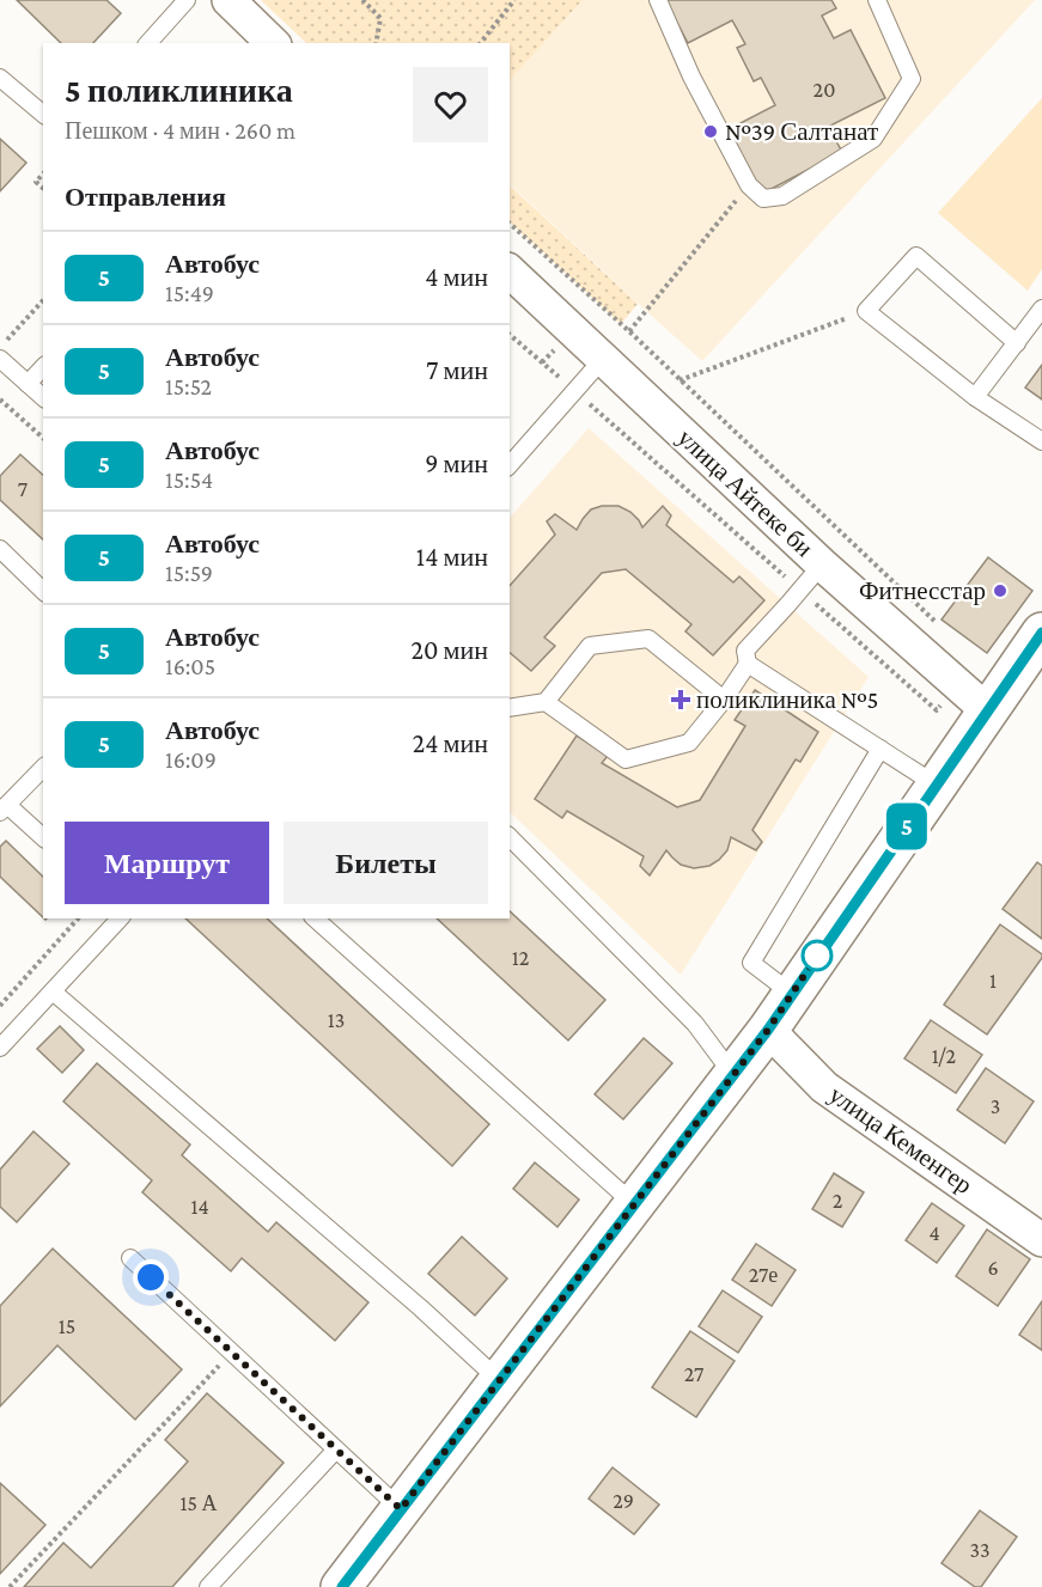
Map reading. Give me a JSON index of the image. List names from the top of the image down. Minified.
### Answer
{"streets":{"street":["улица Айтеке би","улица Кеменгер"]},"places":{"other":["№39 Салтанат","Фитнесстар"],"health":["поликлиника №5"]},"lines":["bus line 5"],"house_numbers":["20","7","12","1","13","1/2","3","2","14","4","6","27е","15","27","29","15 А","33"],"page":{"on_map":"5","heading":[["5 поликлиника","Пешком · 4 мин · 260 m"],"Отправления"],"list":[{"mark":"5","name":"Автобус","note":"15:49","value":"4 мин"},{"mark":"5","name":"Автобус","note":"15:52","value":"7 мин"},{"mark":"5","name":"Автобус","note":"15:54","value":"9 мин"},{"mark":"5","name":"Автобус","note":"15:59","value":"14 мин"},{"mark":"5","name":"Автобус","note":"16:05","value":"20 мин"},{"mark":"5","name":"Автобус","note":"16:09","value":"24 мин"}],"buttons":["Маршрут","Билеты"]}}
